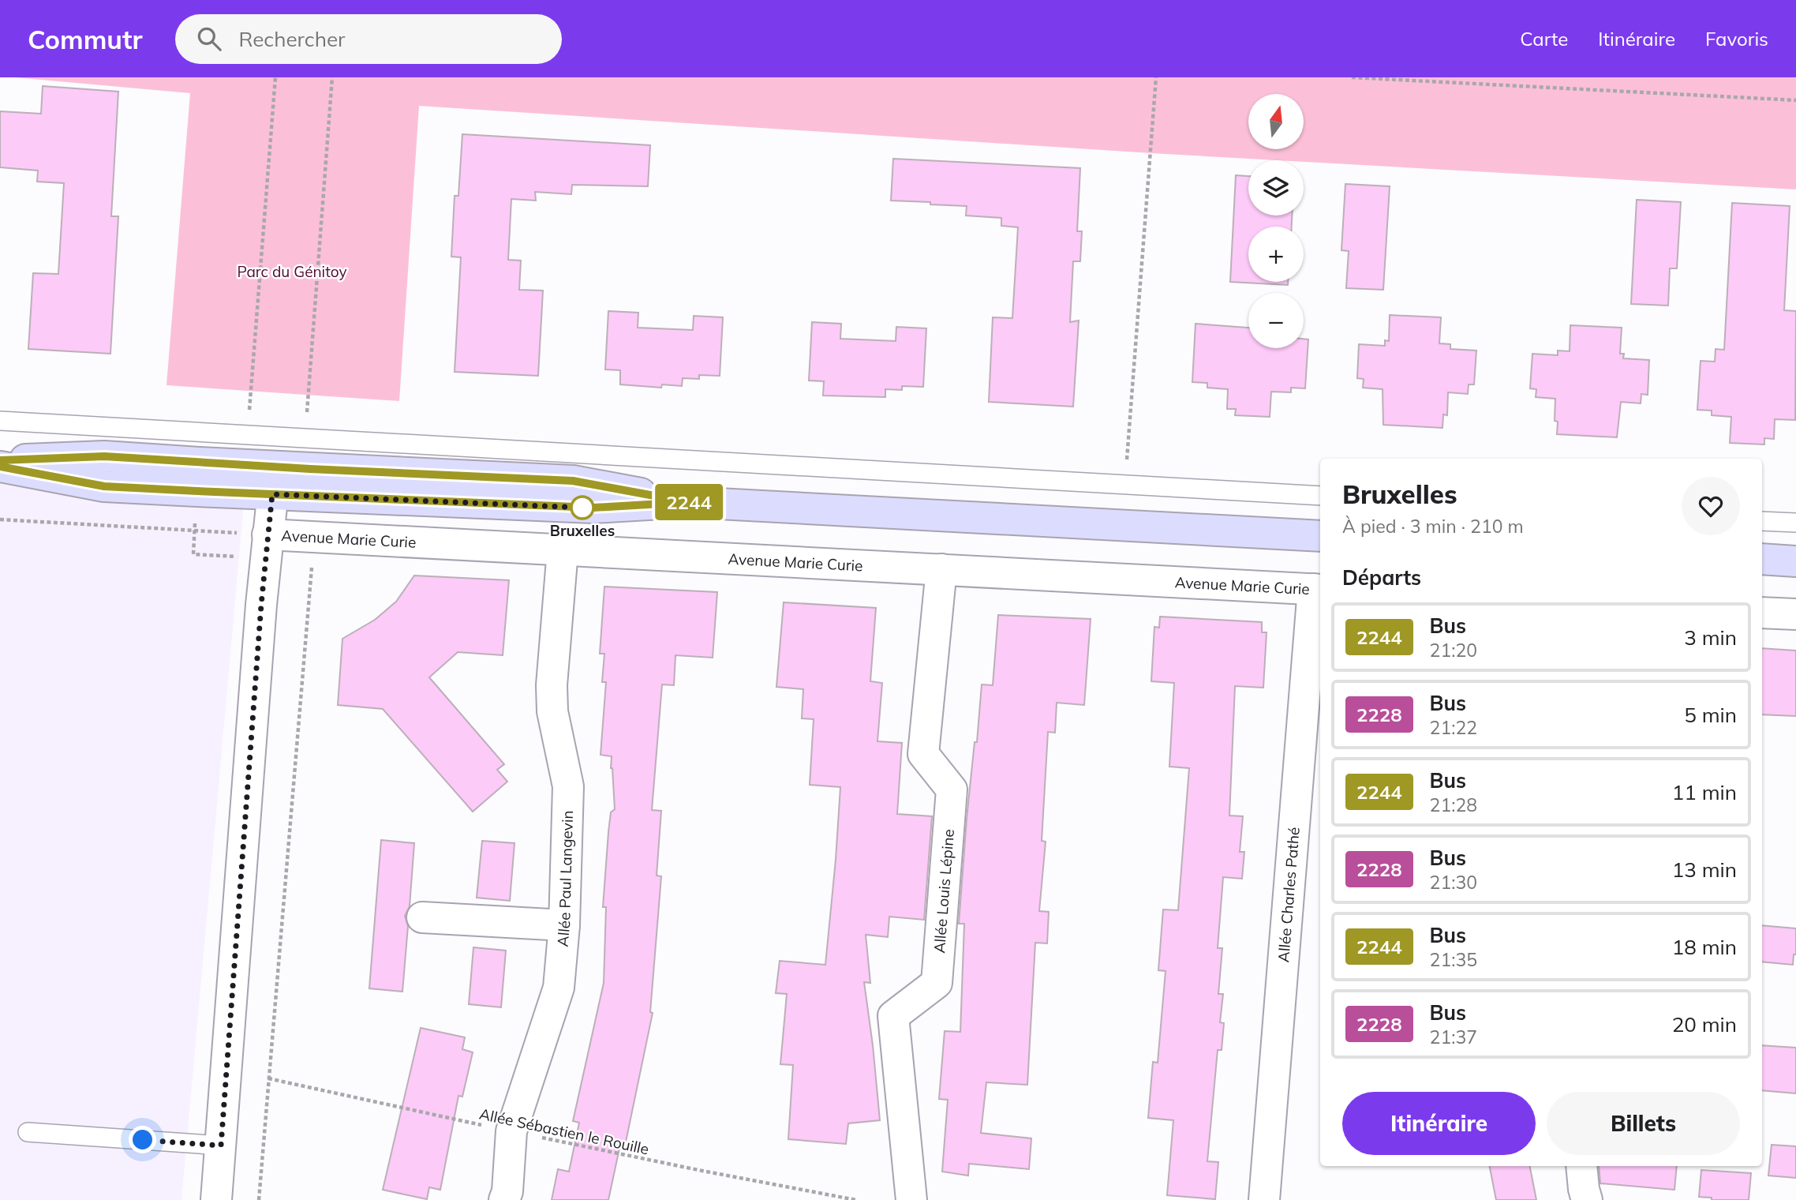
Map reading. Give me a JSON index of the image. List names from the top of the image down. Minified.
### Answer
{"streets":{"street":["Avenue Marie Curie","Allée Paul Langevin","Allée Louis Lépine","Allée Charles Pathé"],"path":["Allée Sébastien le Rouille"]},"crossings":[["Avenue Marie Curie","Allée Paul Langevin"],["Avenue Marie Curie","Allée Louis Lépine"],["Avenue Marie Curie","Allée Charles Pathé"],["Allée Paul Langevin","Allée Sébastien le Rouille"]],"parks":["Parc du Génitoy"],"places":["Bruxelles"],"lines":["bus line 2244"],"north":"top","page":{"header":"Commutr","search":"Rechercher","nav":["Carte","Itinéraire","Favoris"],"on_map":"2244","map_buttons":["+","−"],"heading":[["Bruxelles","À pied · 3 min · 210 m"],"Départs"],"list":[{"mark":"2244","name":"Bus","note":"21:20","value":"3 min"},{"mark":"2228","name":"Bus","note":"21:22","value":"5 min"},{"mark":"2244","name":"Bus","note":"21:28","value":"11 min"},{"mark":"2228","name":"Bus","note":"21:30","value":"13 min"},{"mark":"2244","name":"Bus","note":"21:35","value":"18 min"},{"mark":"2228","name":"Bus","note":"21:37","value":"20 min"}],"buttons":["Itinéraire","Billets"]}}
